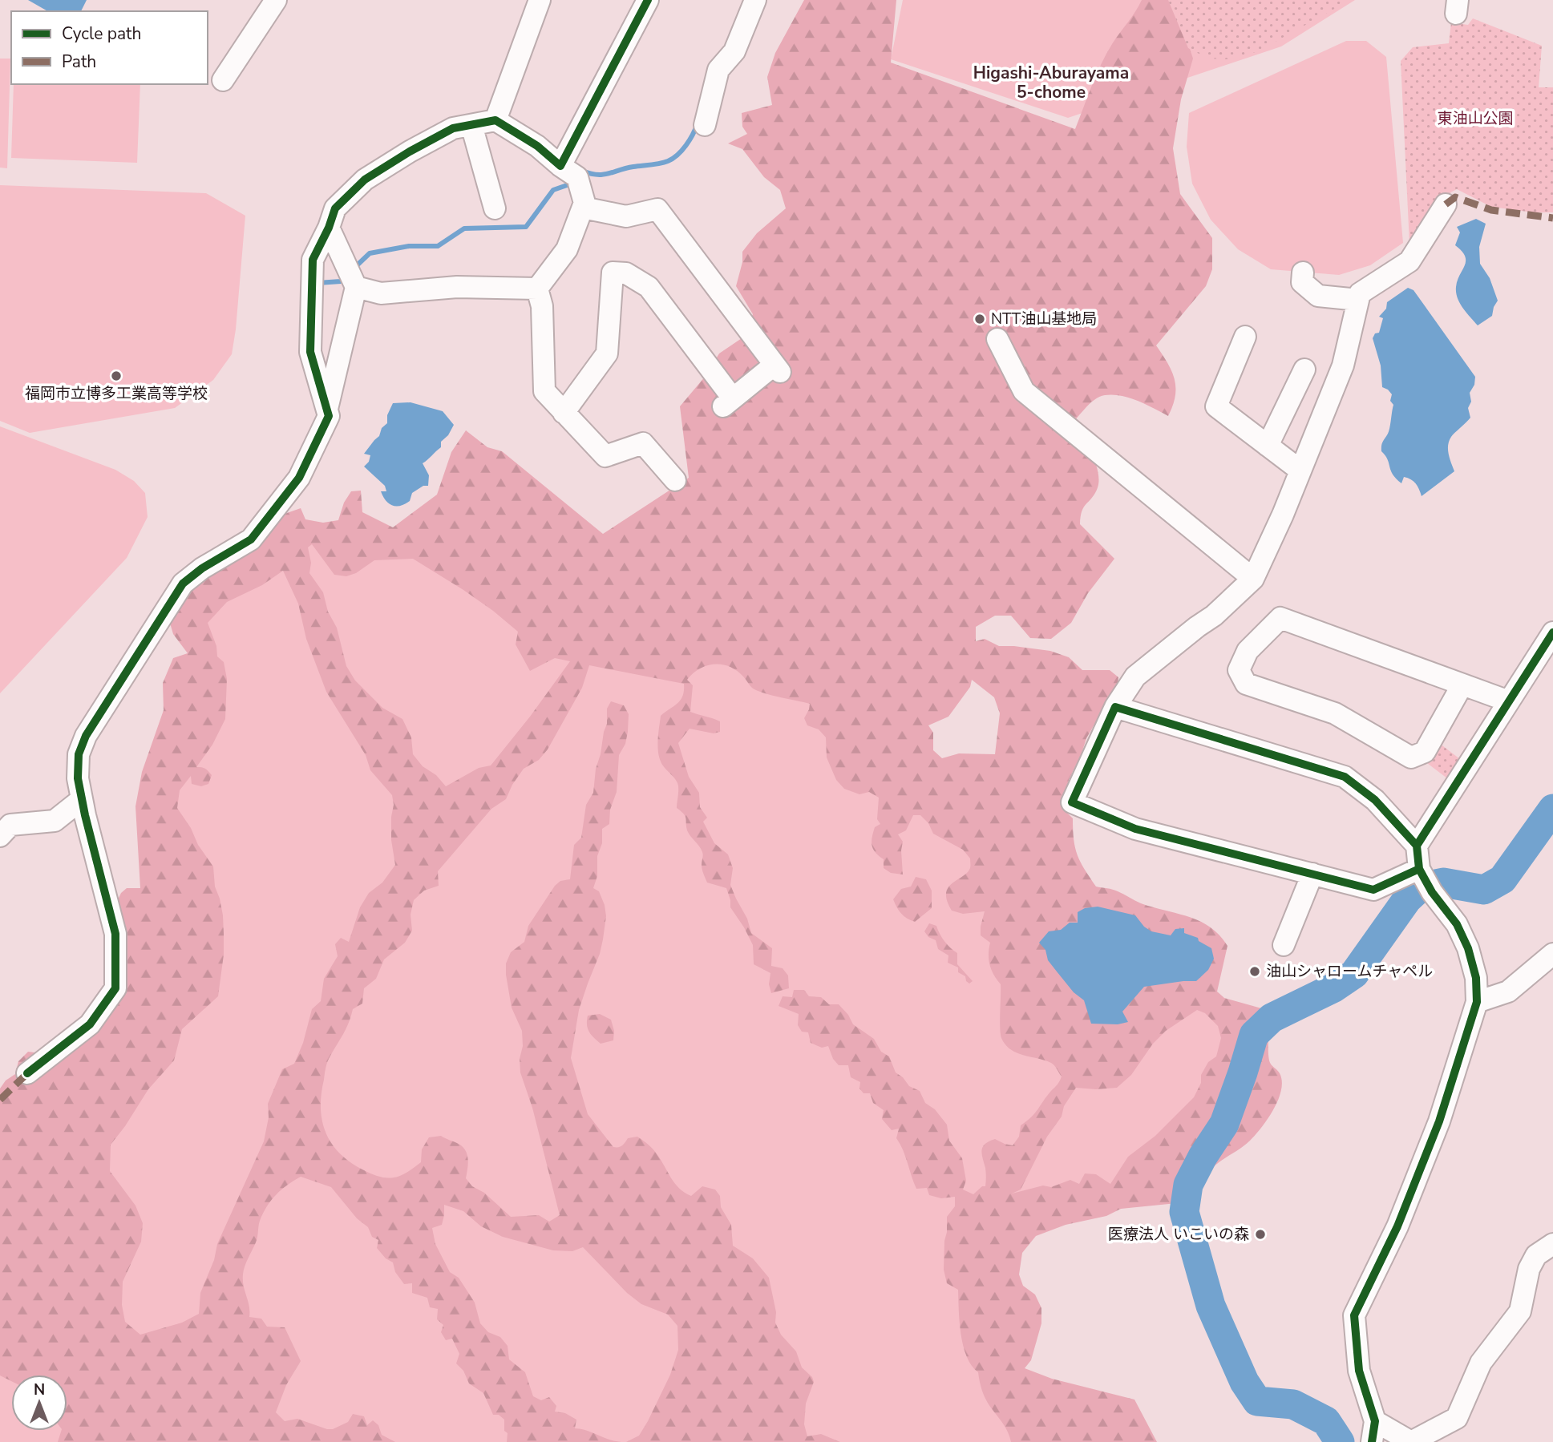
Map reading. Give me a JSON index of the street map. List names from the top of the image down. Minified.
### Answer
{"districts":["Higashi-Aburayama 5-chome"],"parks":["東油山公園"],"places":["NTT油山基地局","福岡市立博多工業高等学校","油山シャロームチャペル","医療法人 いこいの森"],"legend":["Cycle path","Path"],"north":"top"}
